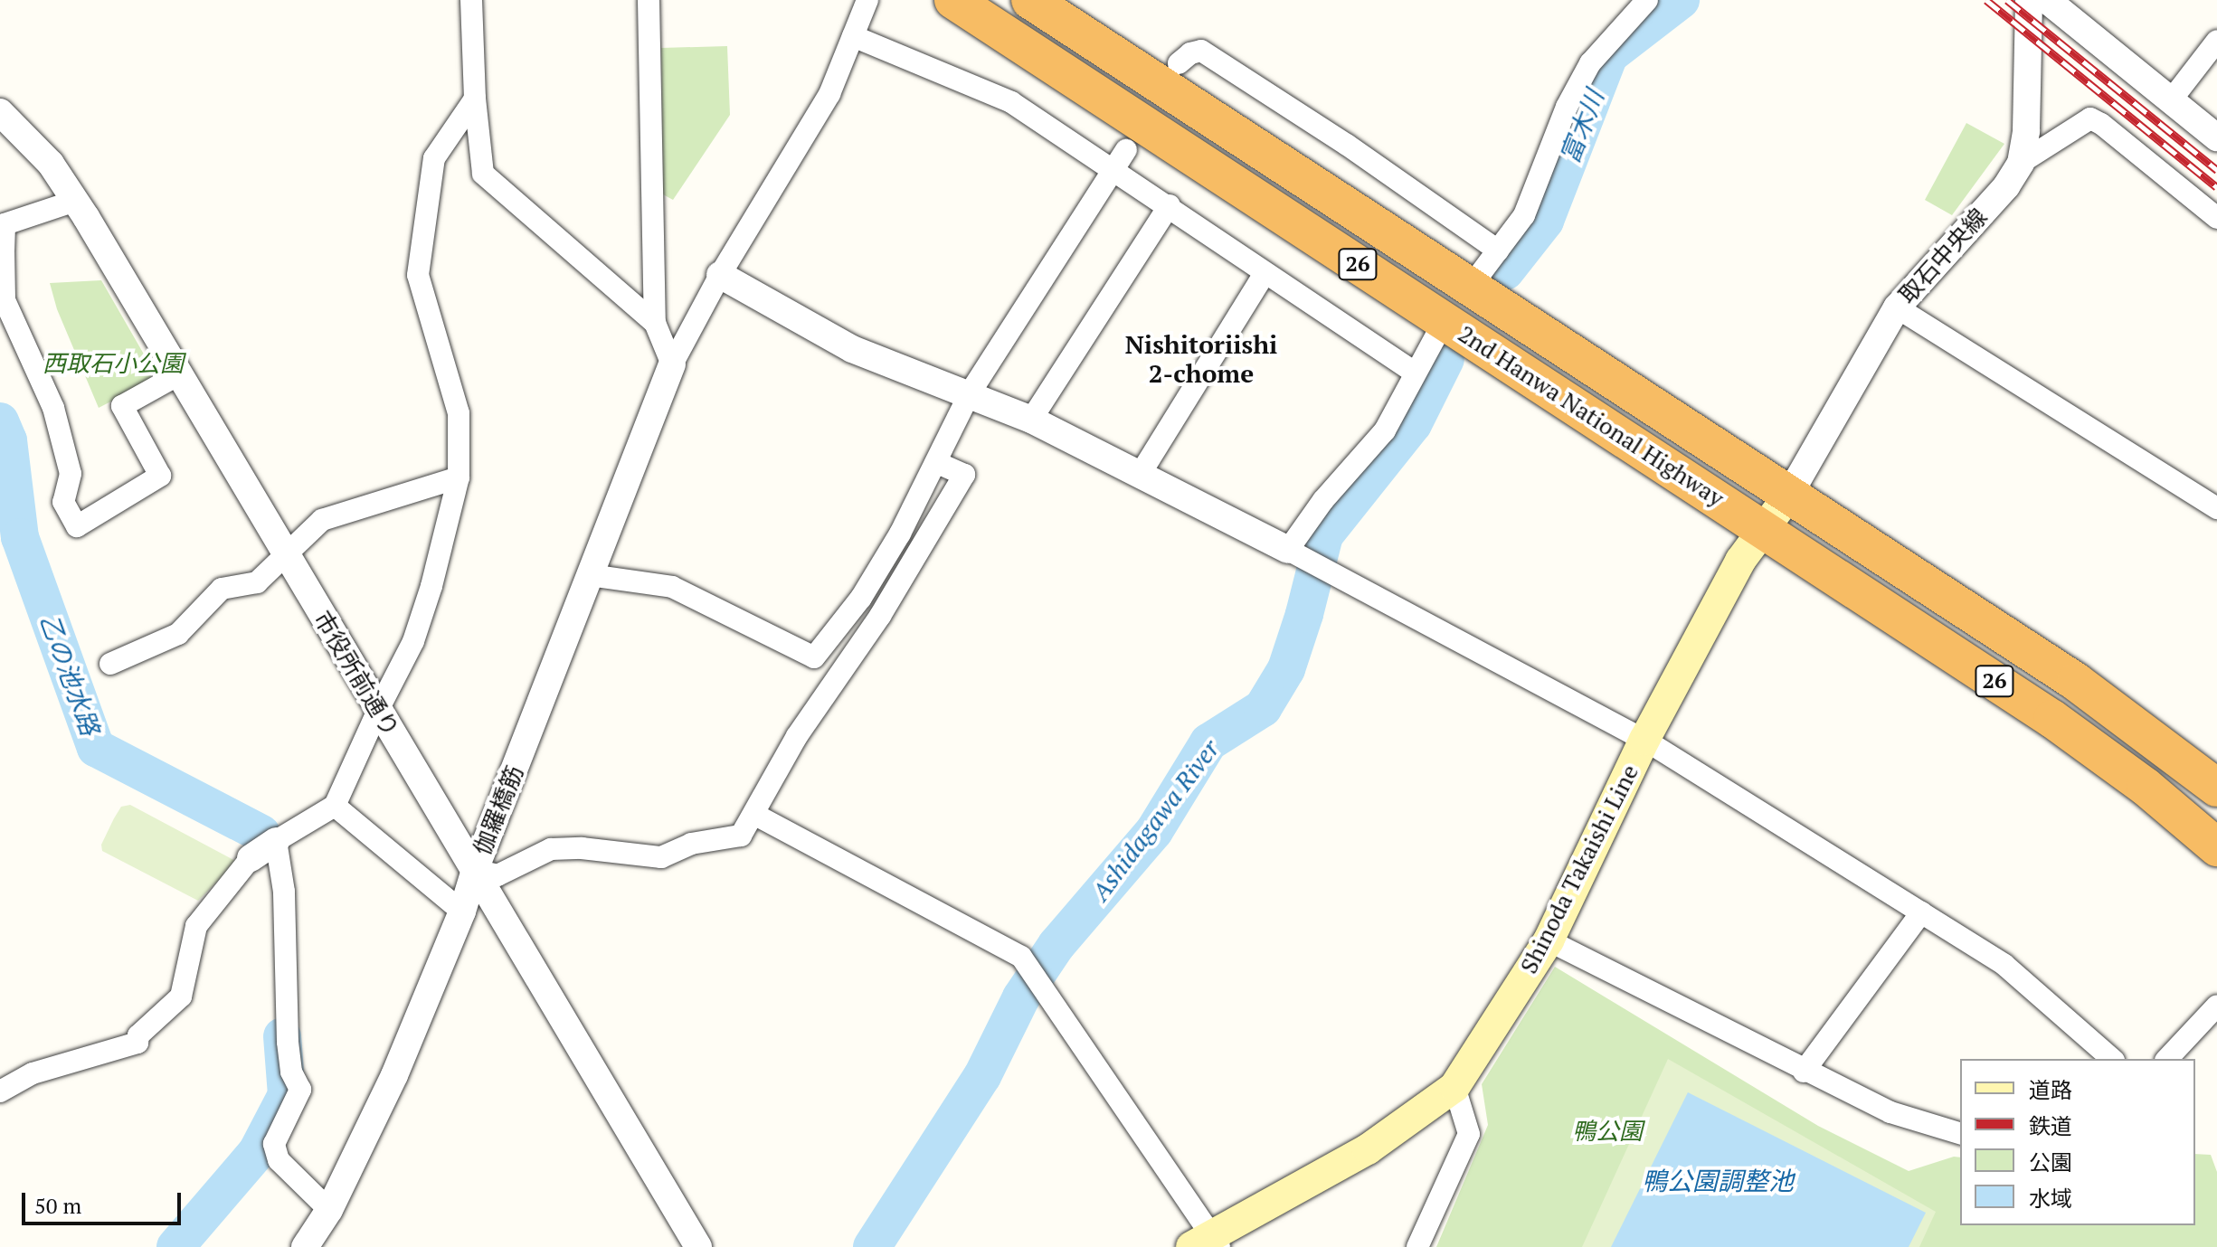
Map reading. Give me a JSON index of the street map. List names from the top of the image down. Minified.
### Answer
{"streets":{"highway":["26","2nd Hanwa National Highway"],"main road":["Shinoda Takaishi Line"],"street":["取石中央線","市役所前通り","伽羅橋筋"]},"crossings":[["取石中央線","2nd Hanwa National Highway"],["取石中央線","Shinoda Takaishi Line"],["2nd Hanwa National Highway","Shinoda Takaishi Line"],["市役所前通り","伽羅橋筋"]],"districts":["Nishitoriishi 2-chome"],"water":["富木川","乙の池水路","Ashidagawa River","鴨公園調整池"],"parks":["西取石小公園","鴨公園"],"legend":["道路","鉄道","公園","水域"],"scale_bar":"50 m"}
